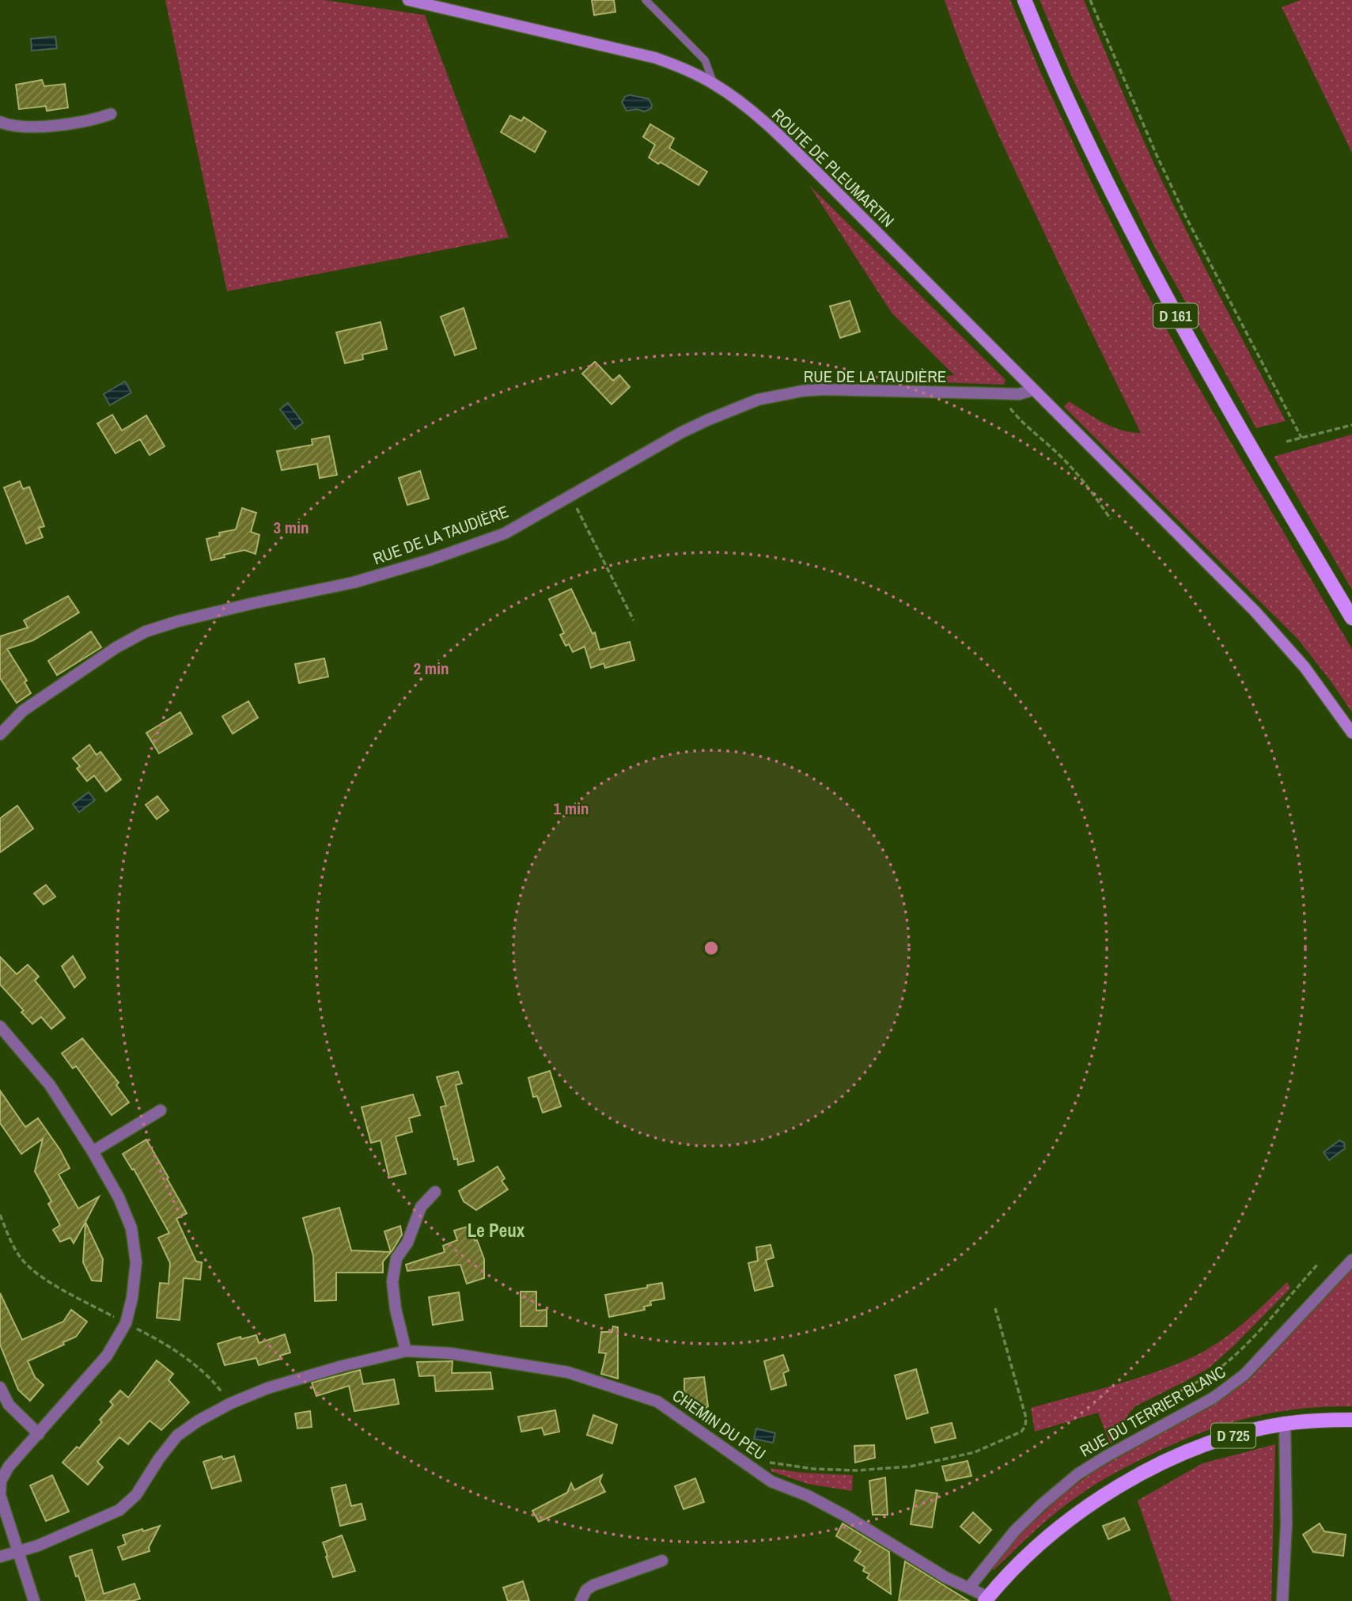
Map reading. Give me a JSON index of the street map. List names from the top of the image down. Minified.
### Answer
{"streets":{"main road":["ROUTE DE PLEUMARTIN","D 161","D 725"],"street":["RUE DE LA TAUDIÈRE","RUE DU TERRIER BLANC","CHEMIN DU PEU"]},"crossings":[["ROUTE DE PLEUMARTIN","RUE DE LA TAUDIÈRE"],["RUE DU TERRIER BLANC","CHEMIN DU PEU"],["CHEMIN DU PEU","D 725"]],"districts":["Le Peux"],"rings":["3 min","2 min","1 min"]}
